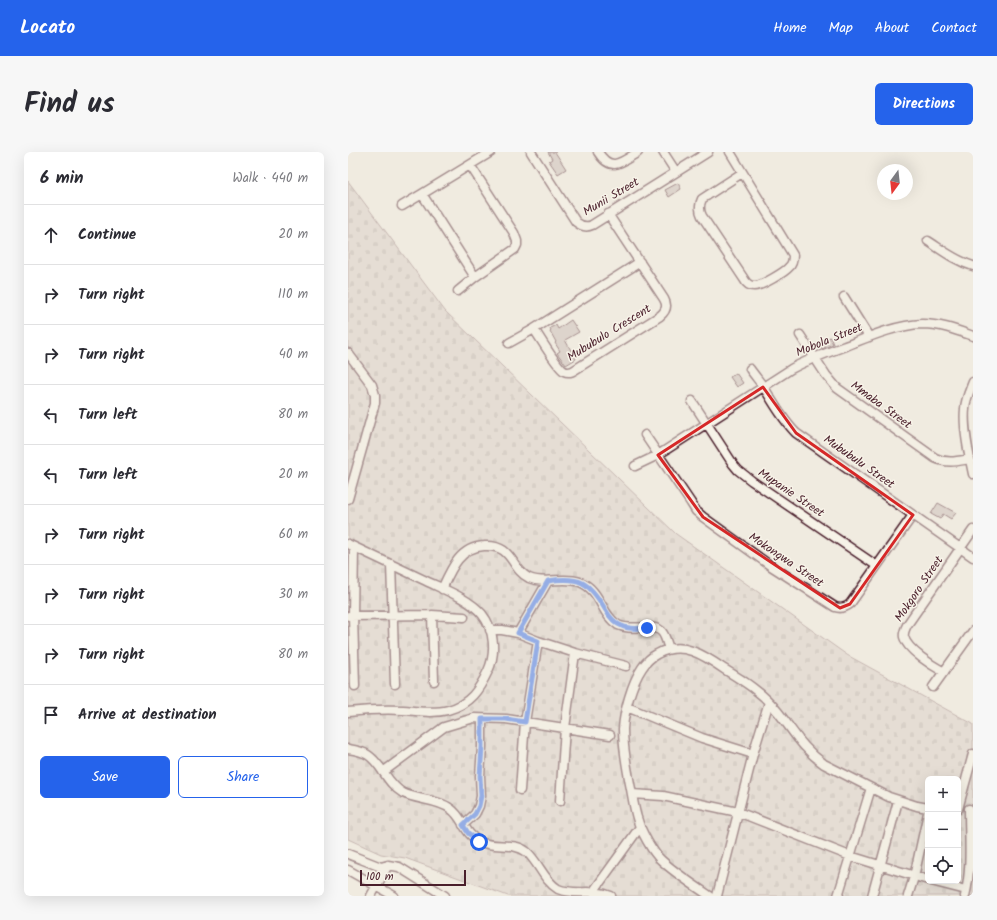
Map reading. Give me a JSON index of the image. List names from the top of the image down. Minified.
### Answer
{"streets":{"street":["Munii Street","Mububulo Crescent","Mobola Street","Mmaba Street","Mububulu Street","Mupanie Street","Mokongwa Street","Mokgoro Street"]},"crossings":[["Munii Street","Mububulo Crescent"],["Mobola Street","Mmaba Street"],["Mobola Street","Mububulu Street"],["Mobola Street","Mupanie Street"],["Mobola Street","Mokongwa Street"],["Mububulu Street","Mokongwa Street"],["Mububulu Street","Mokgoro Street"],["Mupanie Street","Mokongwa Street"]],"scale_bar":"100 m","north":"bottom","page":{"header":"Locato","nav":["Home","Map","About","Contact"],"title":"Find us","buttons":["Directions",["Save","Share"]],"heading":["6 min","Walk · 440 m"],"list":[["Continue","20 m"],["Turn right","110 m"],["Turn right","40 m"],["Turn left","80 m"],["Turn left","20 m"],["Turn right","60 m"],["Turn right","30 m"],["Turn right","80 m"],"Arrive at destination"],"map_buttons":["+","−"],"scale":"100 m"}}
